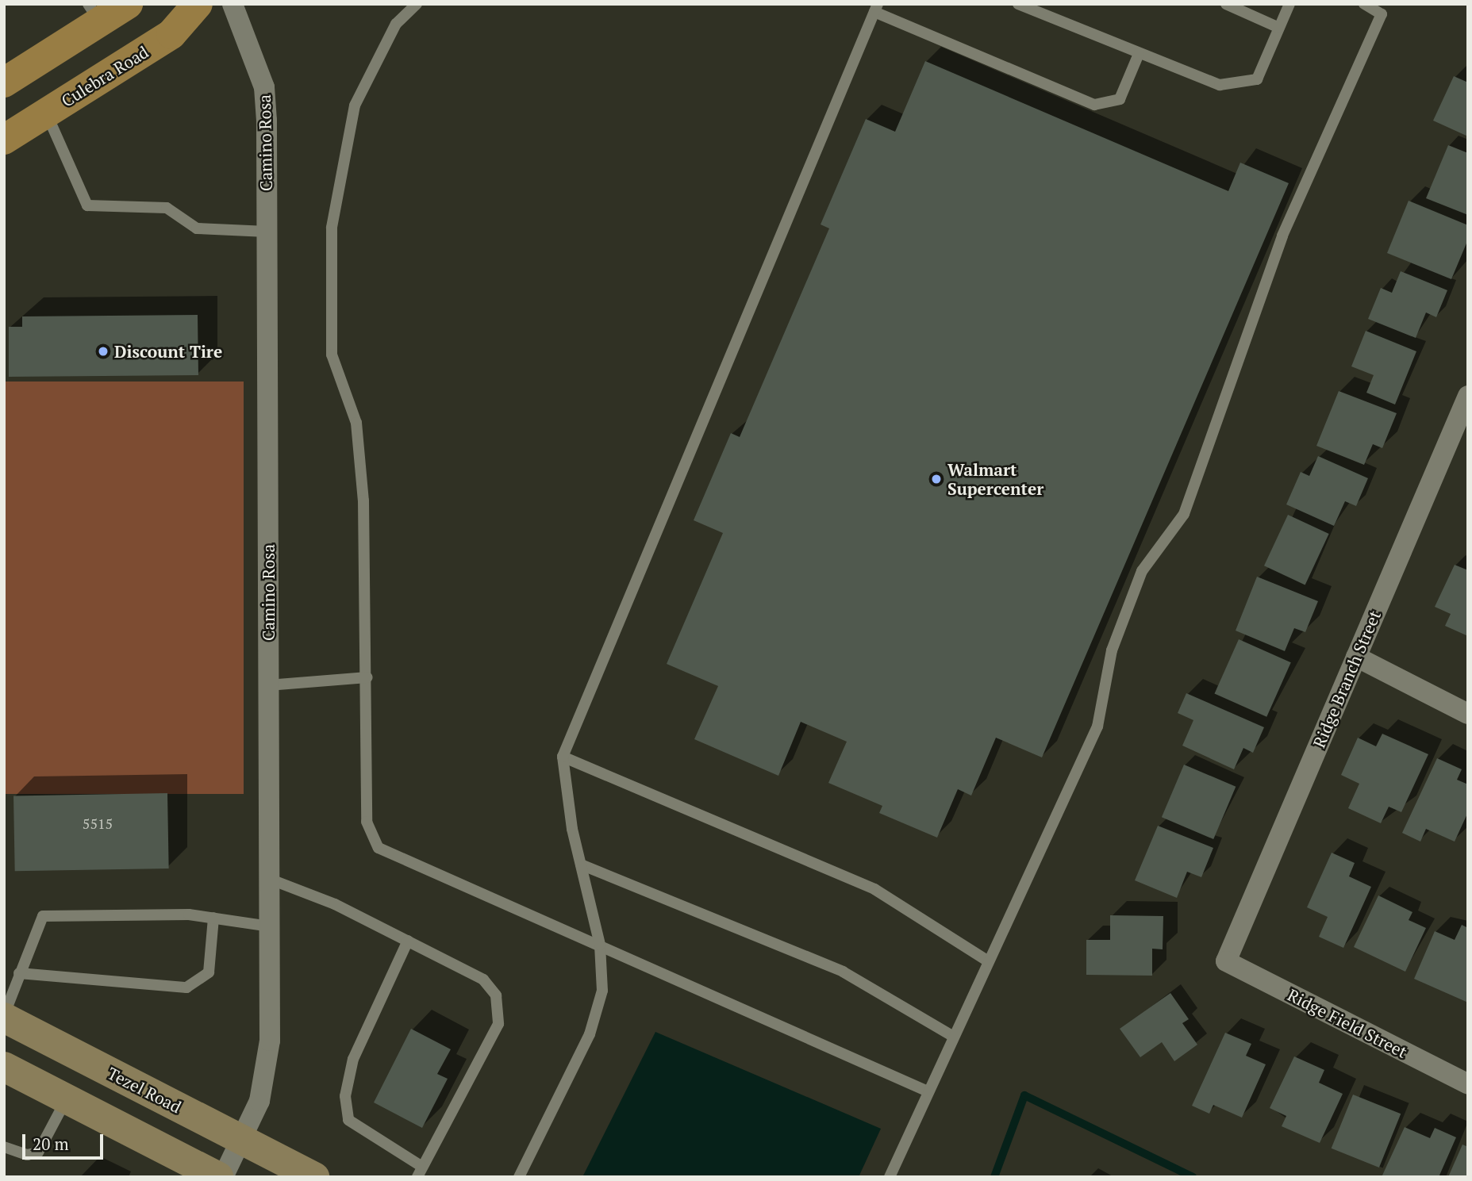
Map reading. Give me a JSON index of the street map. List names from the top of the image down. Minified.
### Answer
{"streets":{"main road":["Culebra Road","Tezel Road"],"street":["Camino Rosa","Ridge Branch Street","Ridge Field Street"]},"crossings":[["Camino Rosa","Tezel Road"],["Ridge Branch Street","Ridge Field Street"]],"places":["Discount Tire","Walmart Supercenter"],"house_numbers":["5515"],"scale_bar":"20 m"}
